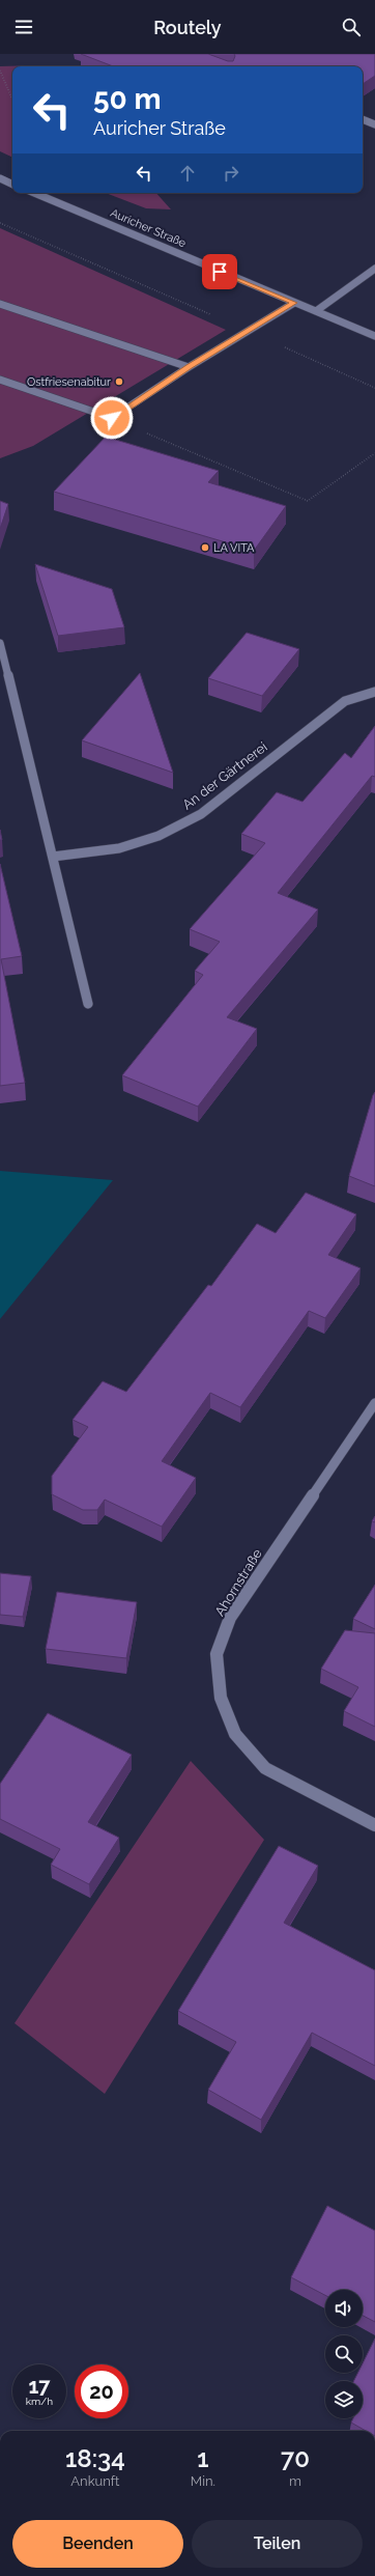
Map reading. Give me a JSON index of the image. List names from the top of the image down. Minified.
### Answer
{"streets":{"street":["Auricher Straße","An der Gärtnerei","Ahornstraße"]},"places":["Ostfriesenabitur","LA VITA"],"page":{"header":"Routely","turn":["50 m","Auricher Straße"],"speed":"17 km/h","limit":"20","eta":["18:34","Ankunft","1","Min.","70","m"],"buttons":["Beenden","Teilen"]}}
